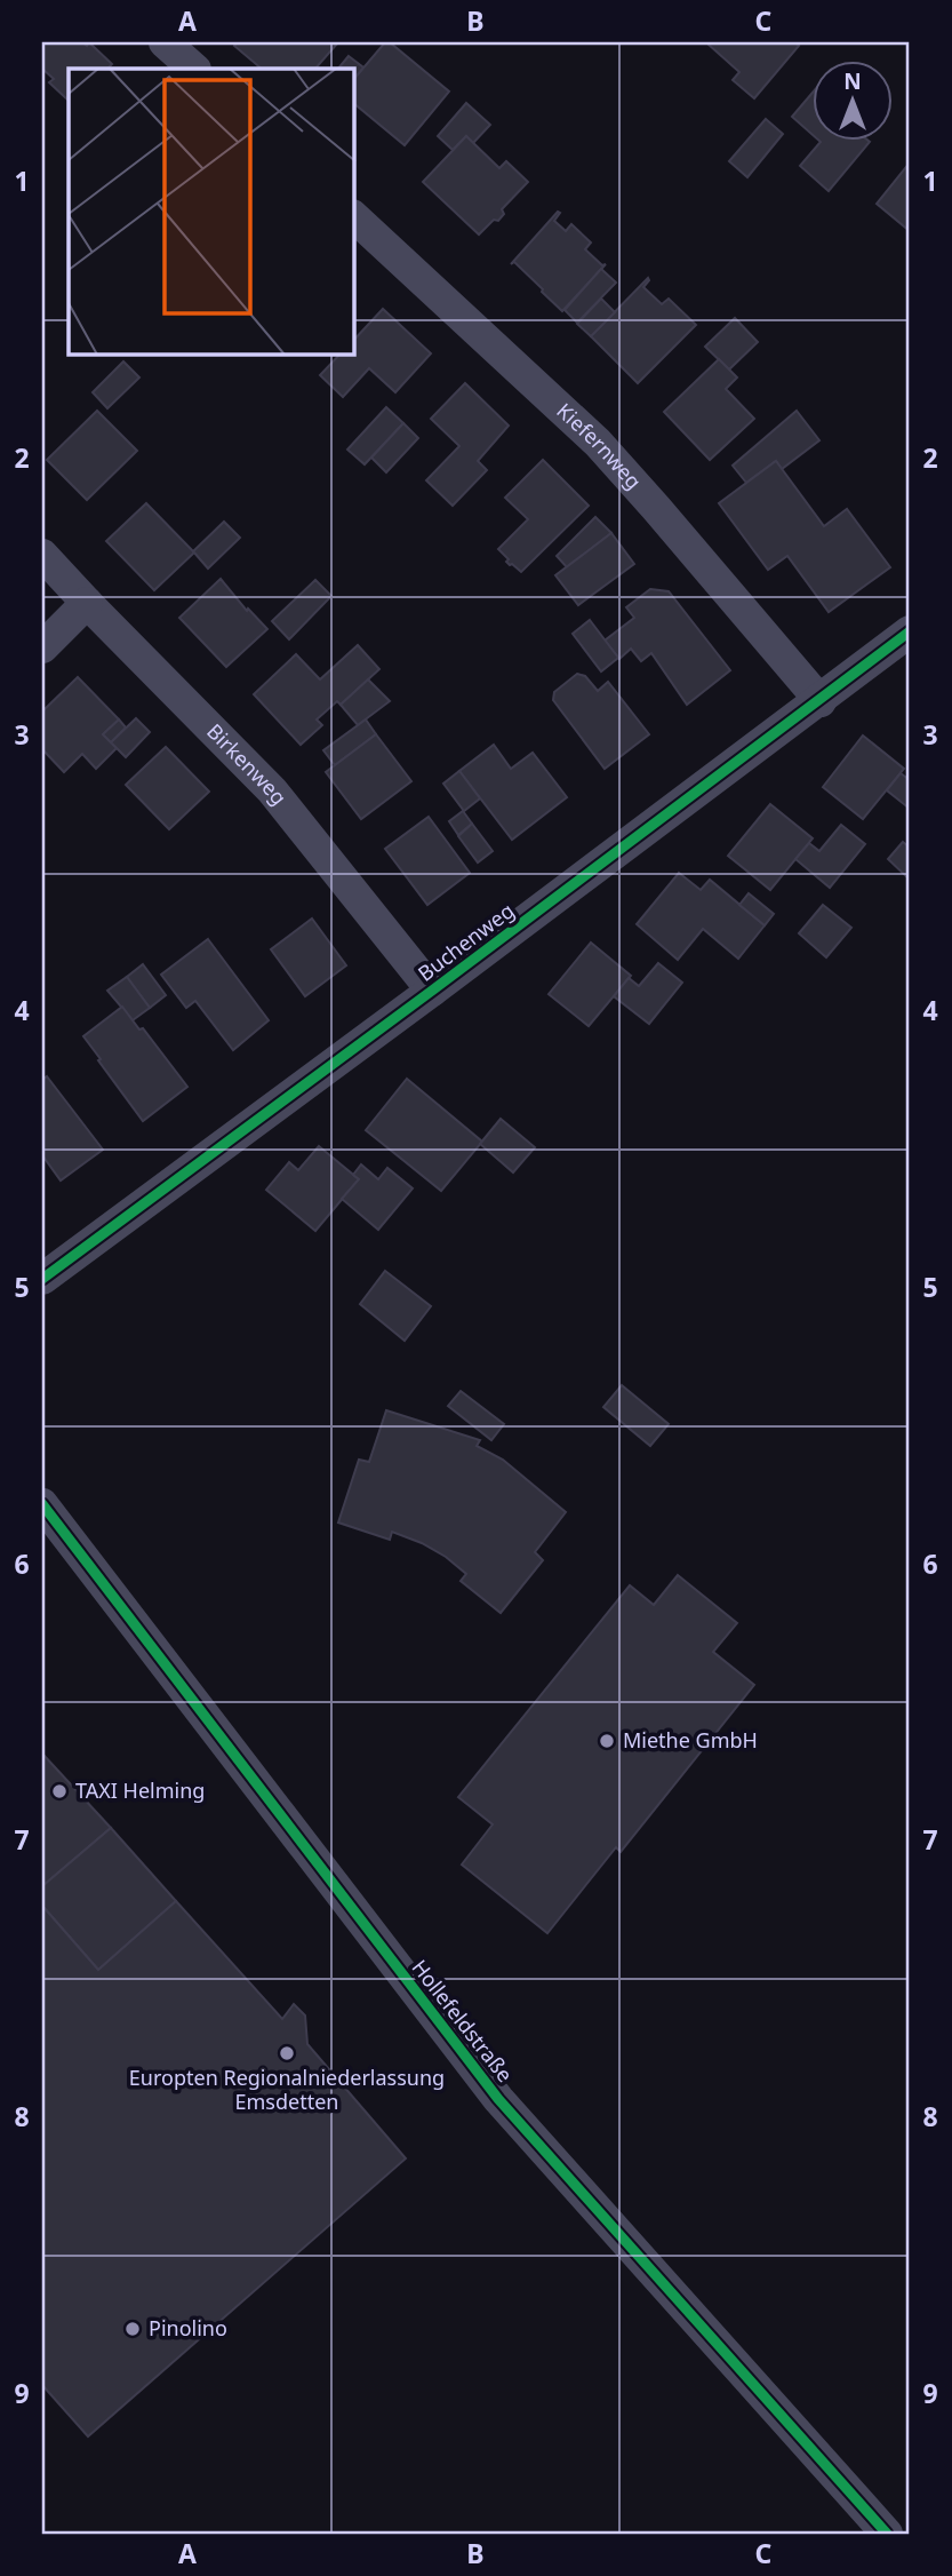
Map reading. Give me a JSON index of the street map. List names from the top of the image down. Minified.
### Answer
{"streets":{"street":["Kiefernweg","Birkenweg","Buchenweg","Hollefeldstraße"]},"crossings":[["Kiefernweg","Buchenweg"],["Birkenweg","Buchenweg"]],"places":["Miethe GmbH","TAXI Helming","Europten Regionalniederlassung Emsdetten","Pinolino"],"north":"top","grid":{"columns":["A","B","C"],"rows":["1","2","3","4","5","6","7","8","9"]}}
